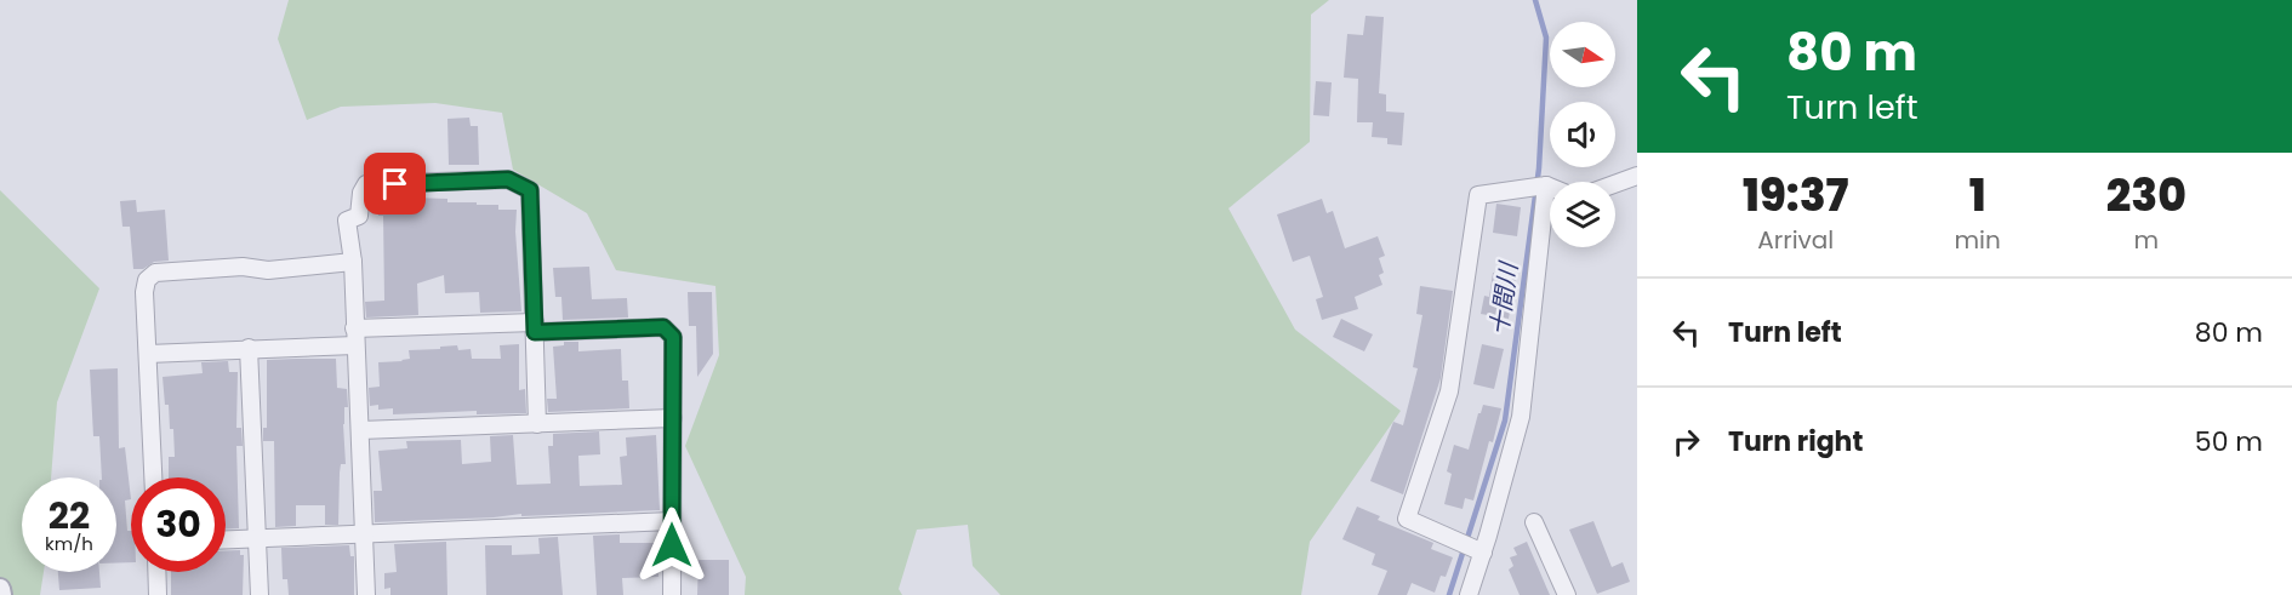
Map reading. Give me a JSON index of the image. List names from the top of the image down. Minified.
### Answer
{"water":["十間川"],"north":"right","page":{"turn":["80 m","Turn left"],"eta":["19:37","Arrival","1","min","230","m"],"list":[{"name":"Turn left","value":"80 m"},{"name":"Turn right","value":"50 m"}],"speed":"22 km/h","limit":"30"}}
